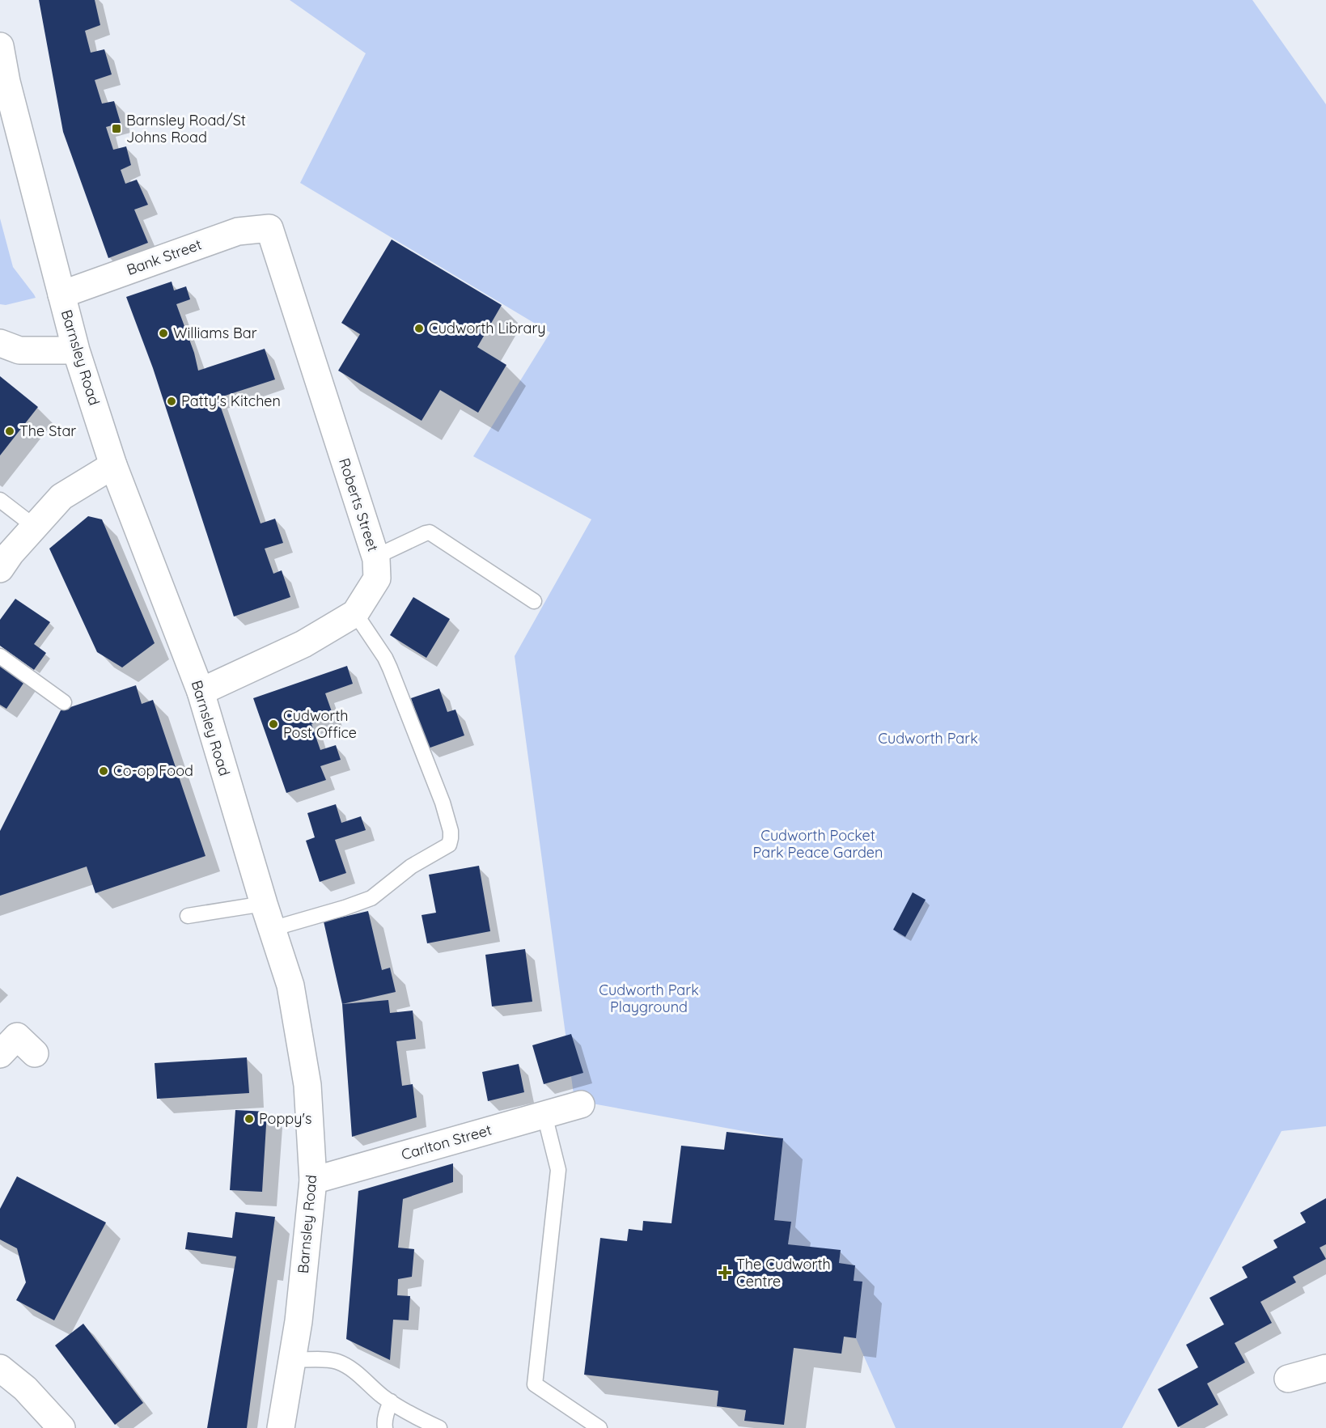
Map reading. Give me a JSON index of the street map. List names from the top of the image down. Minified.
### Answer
{"streets":{"street":["Bank Street","Barnsley Road","Roberts Street","Carlton Street"]},"crossings":[["Bank Street","Barnsley Road"],["Bank Street","Roberts Street"],["Barnsley Road","Roberts Street"],["Barnsley Road","Carlton Street"]],"parks":["Cudworth Park","Cudworth Pocket Park Peace Garden","Cudworth Park Playground"],"places":{"transit":["Barnsley Road/St Johns Road"],"other":["Cudworth Library","Williams Bar","Patty's Kitchen","The Star","Cudworth Post Office","Co-op Food","Poppy's"],"health":["The Cudworth Centre"]}}
